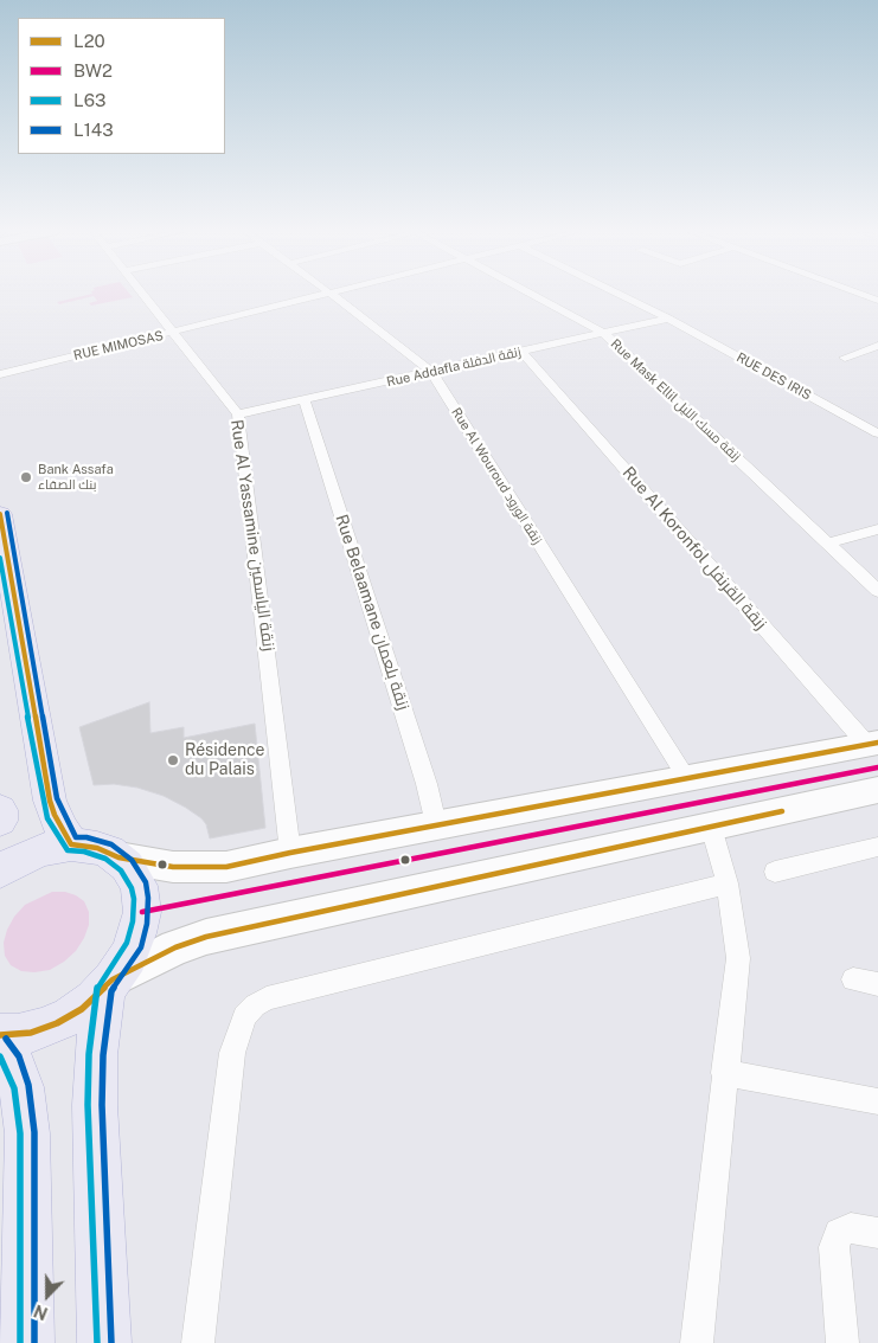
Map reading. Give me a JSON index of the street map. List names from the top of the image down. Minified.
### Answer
{"streets":{"street":["RUE MIMOSAS","Rue Addafla زنقة الدفلة","RUE DES IRIS","Rue Mask Ellil زنقة مسك الليل","Rue Al Wouroud زنقة الورود","Rue Al Yassamine زنقة الياسمين","Rue Al Koronfol زنقة القرنفل","Rue Belaamane زنقة بلعمان"]},"crossings":[["RUE MIMOSAS","Rue Al Wouroud زنقة الورود"],["RUE MIMOSAS","Rue Al Yassamine زنقة الياسمين"],["Rue Addafla زنقة الدفلة","RUE DES IRIS"],["Rue Addafla زنقة الدفلة","Rue Mask Ellil زنقة مسك الليل"],["Rue Addafla زنقة الدفلة","Rue Al Wouroud زنقة الورود"],["Rue Addafla زنقة الدفلة","Rue Al Yassamine زنقة الياسمين"],["Rue Addafla زنقة الدفلة","Rue Al Koronfol زنقة القرنفل"],["Rue Addafla زنقة الدفلة","Rue Belaamane زنقة بلعمان"]],"places":["Bank Assafa بنك الصفاء","Résidence du Palais"],"lines":["transit line L143","transit line L20","transit line L63","transit line BW2"],"legend":["L20","BW2","L63","L143"],"north":"bottom"}
